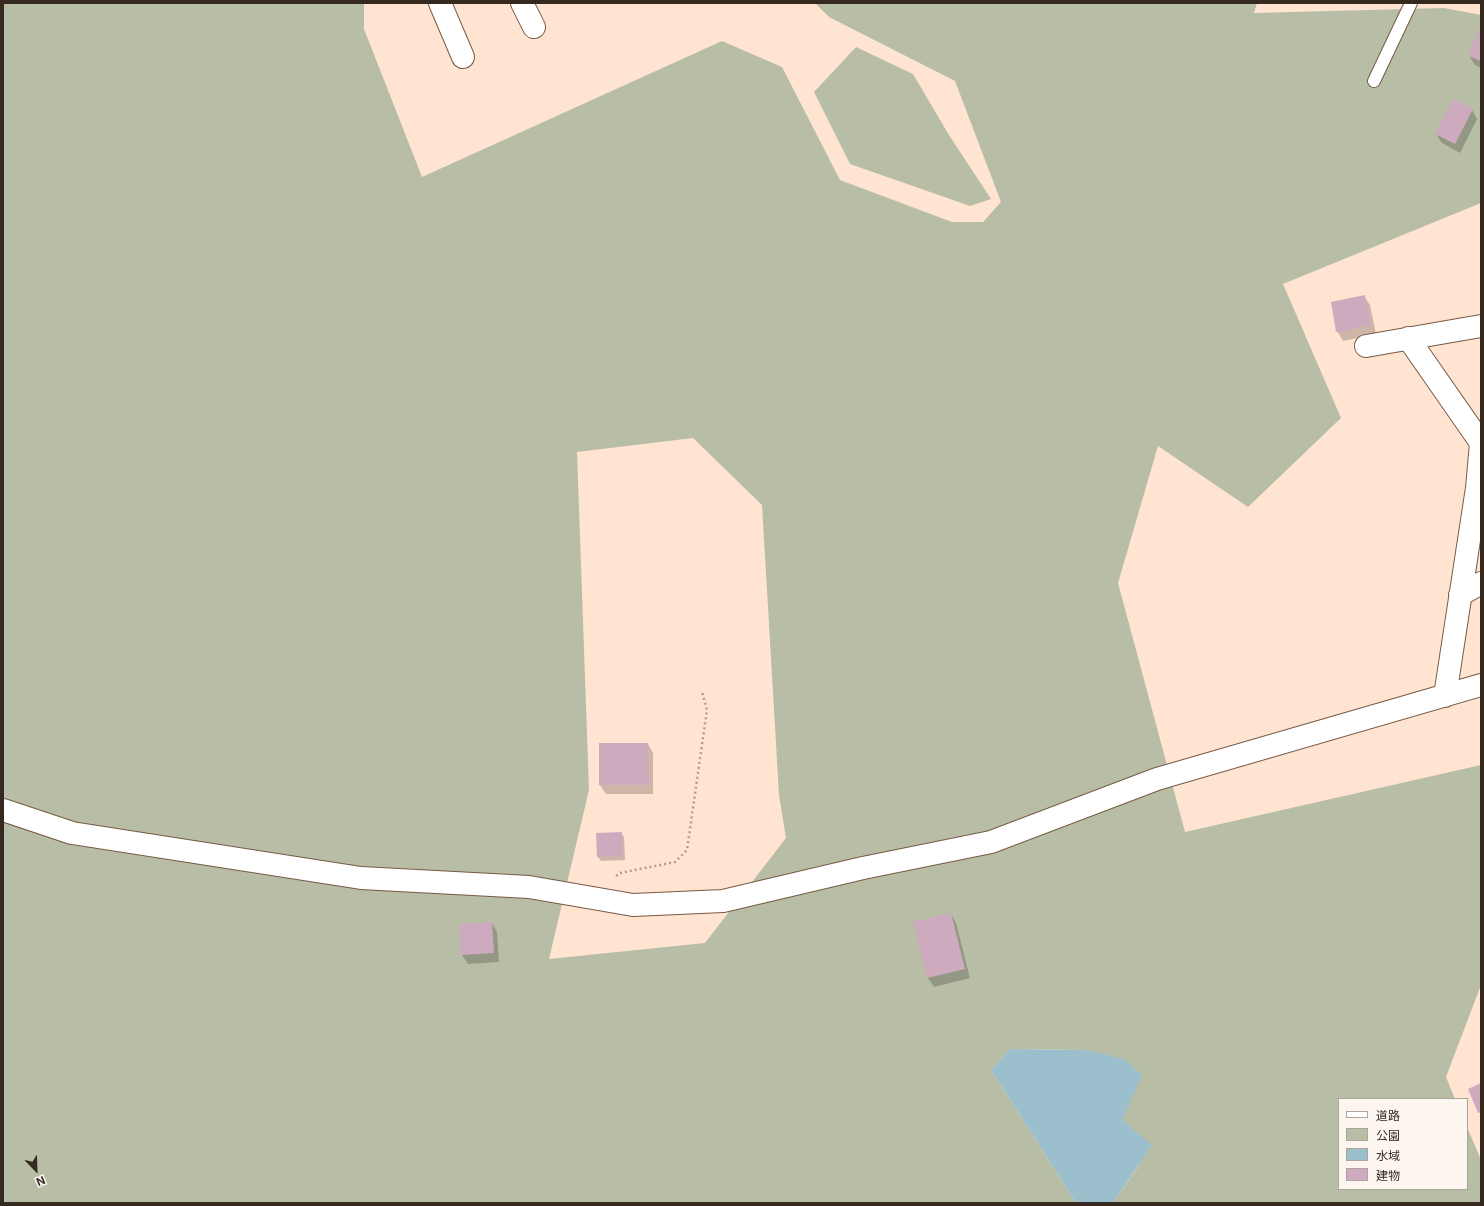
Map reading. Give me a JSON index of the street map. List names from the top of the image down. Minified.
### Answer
{"legend":["道路","公園","水域","建物"],"north":"bottom right"}
